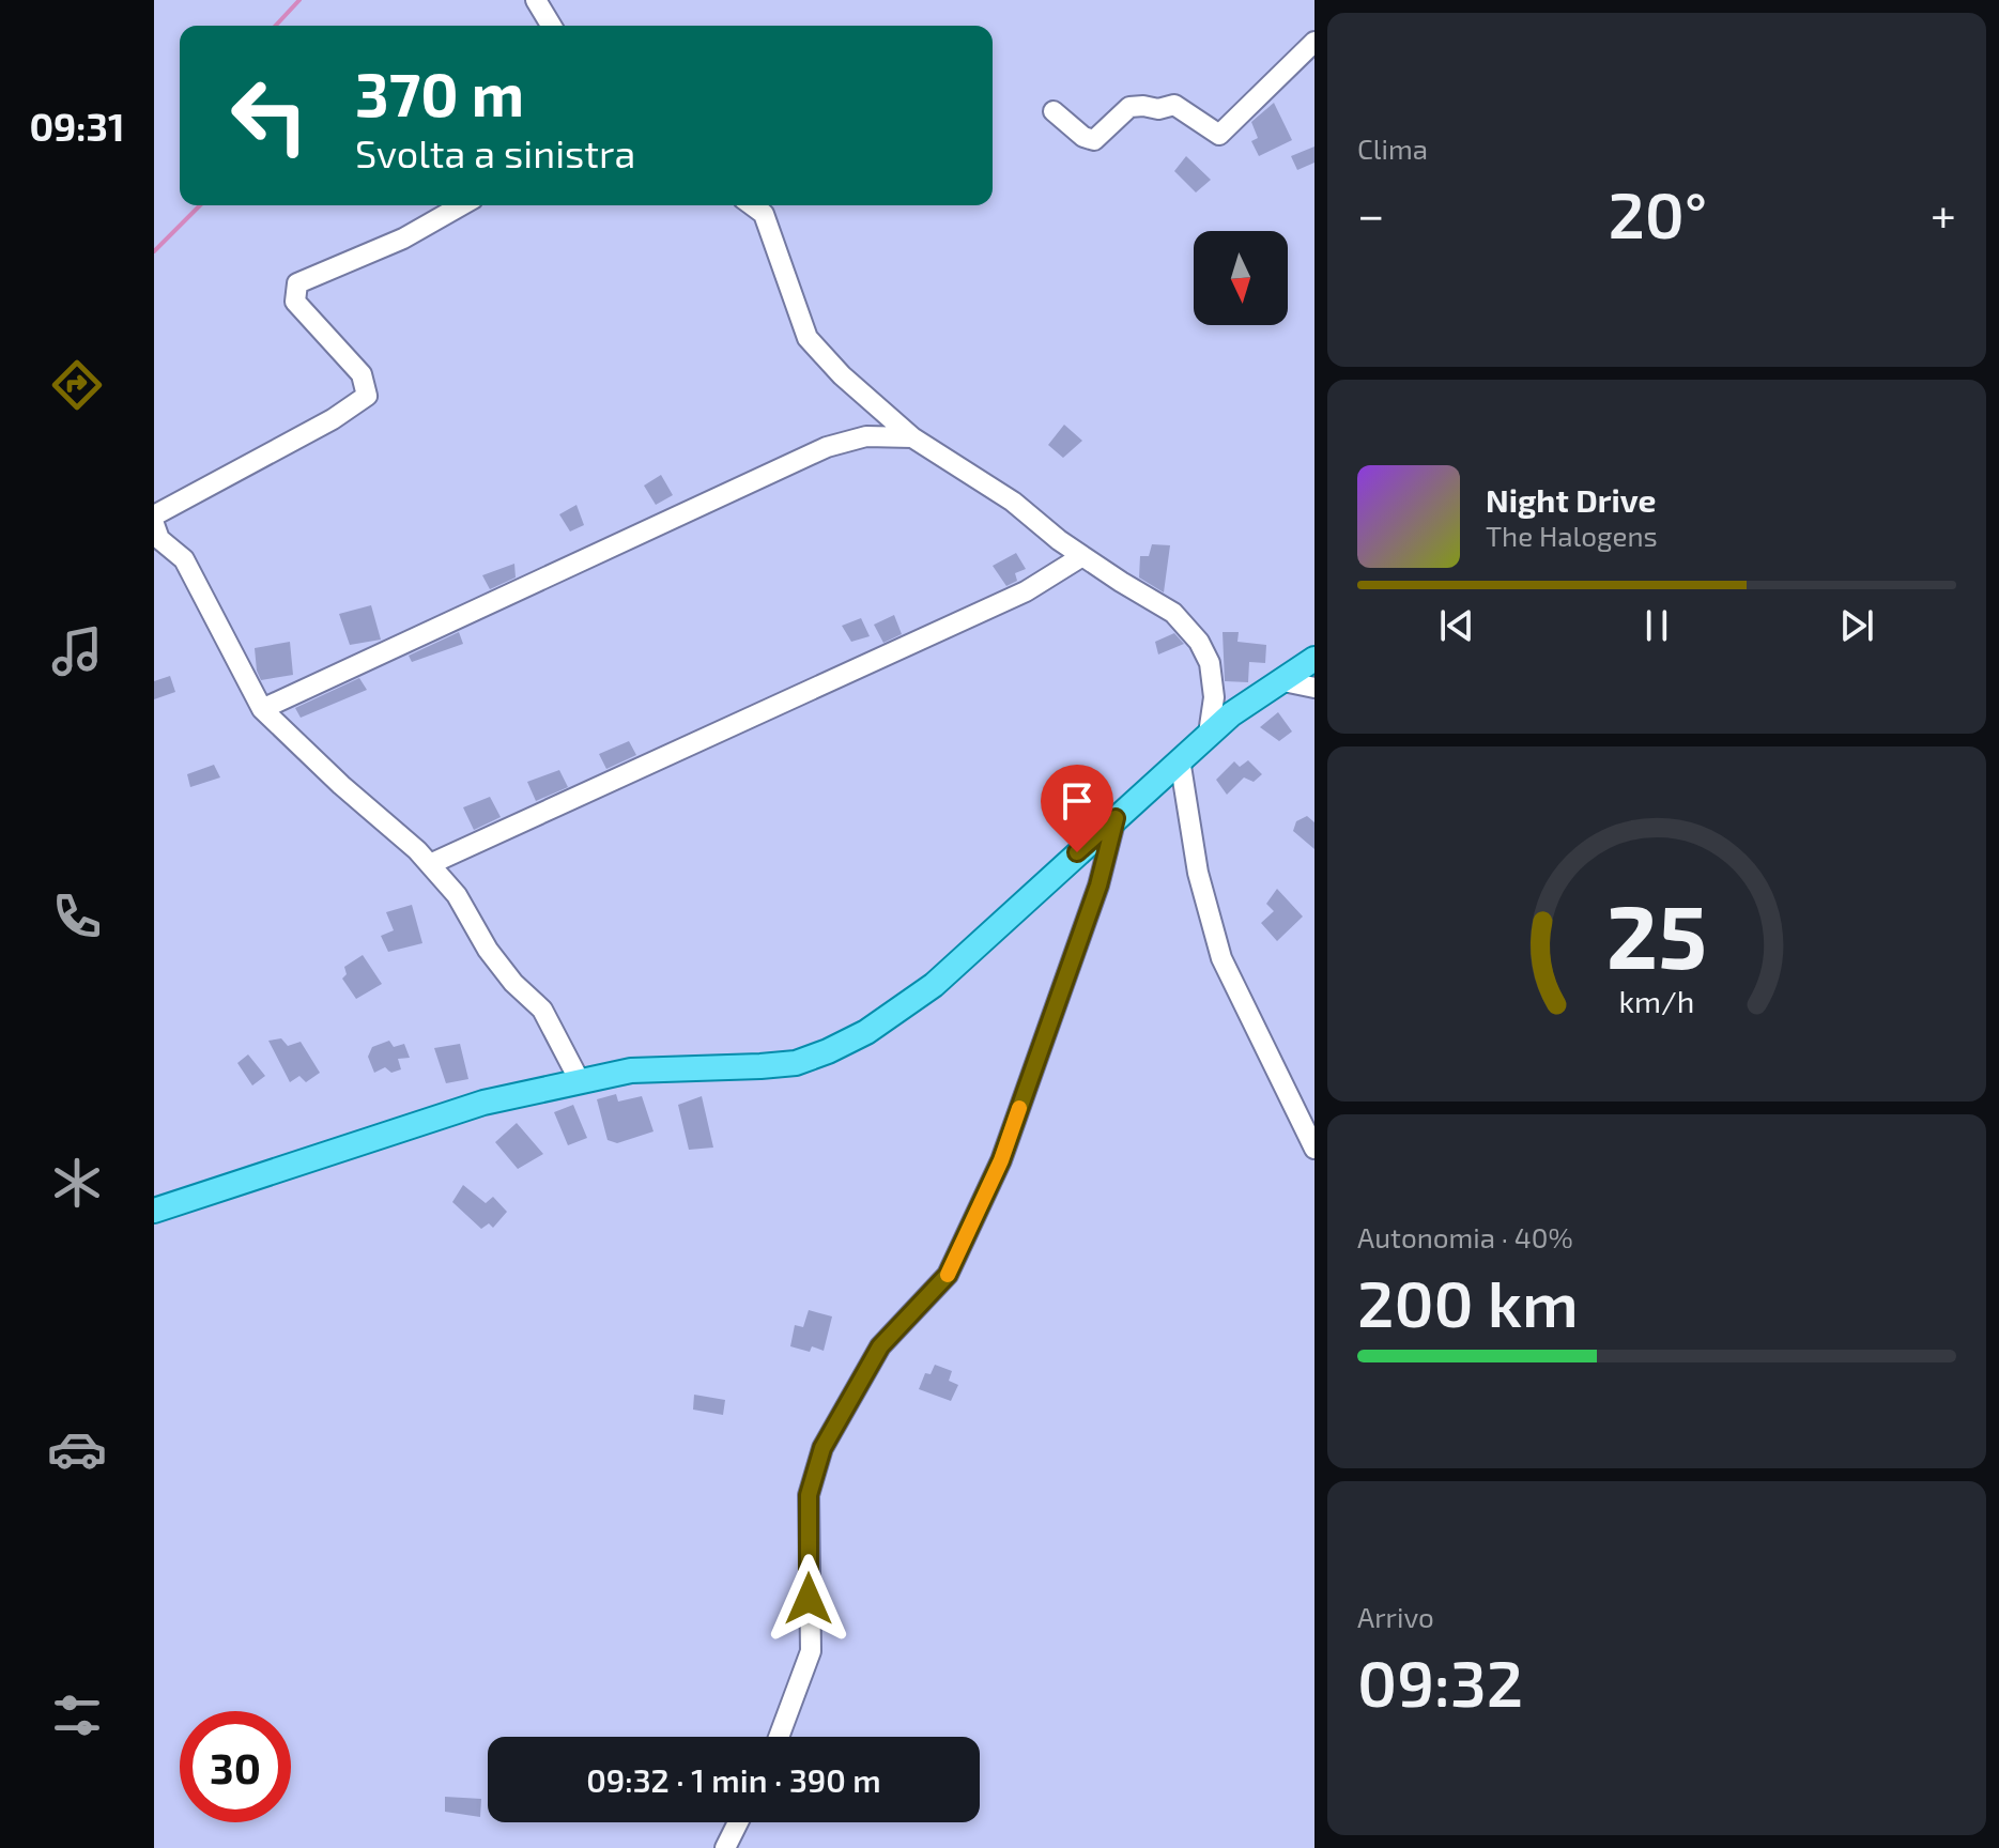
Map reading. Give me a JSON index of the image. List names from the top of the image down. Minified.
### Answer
{"north":"bottom","page":{"tabs":"09:31","tile":["Clima",["Autonomia · 40%","200 km"],["Arrivo","09:32"]],"turn":["370 m","Svolta a sinistra"],"heat":["−","20°","+"],"song":["Night Drive","The Halogens"],"limit":"30","trip":"09:32 · 1 min · 390 m","gauge":["25","km/h"]}}
